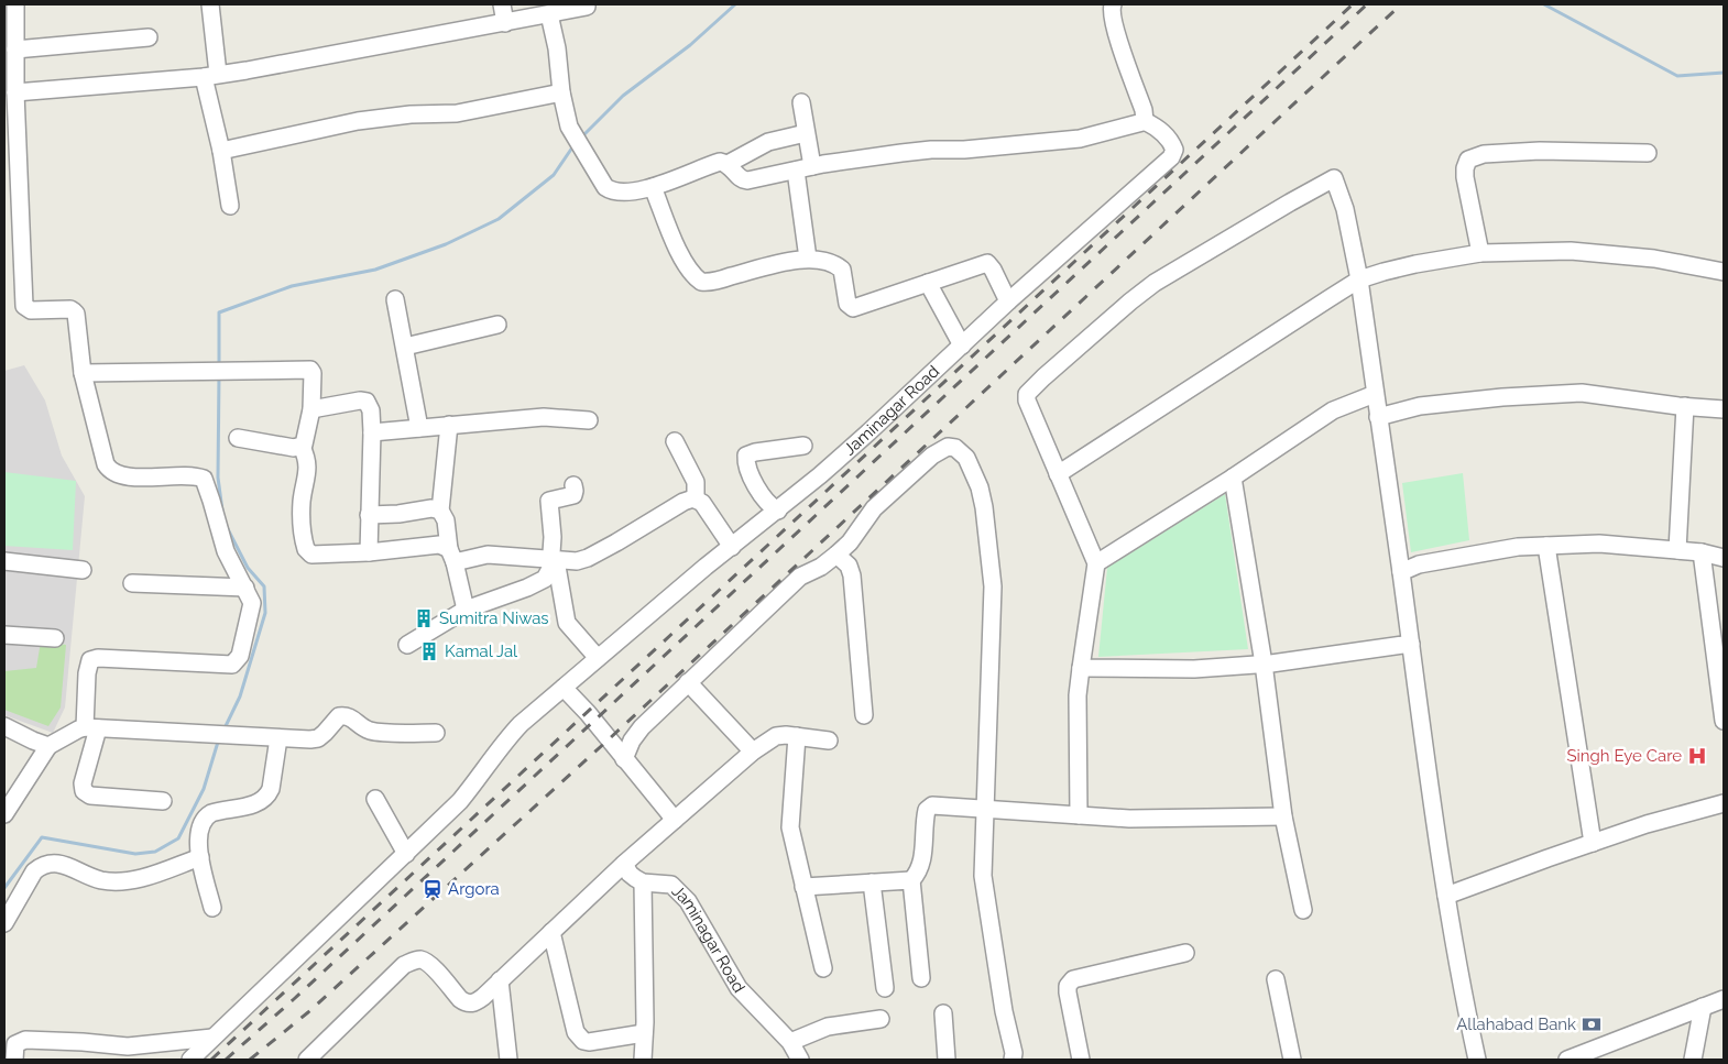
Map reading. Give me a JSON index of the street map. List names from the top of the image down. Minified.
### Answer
{"streets":{"street":["Jaminagar Road"]},"places":{"building":["Sumitra Niwas","Kamal Jal"],"hospital":["Singh Eye Care"],"station":["Argora"],"bank":["Allahabad Bank"]}}
